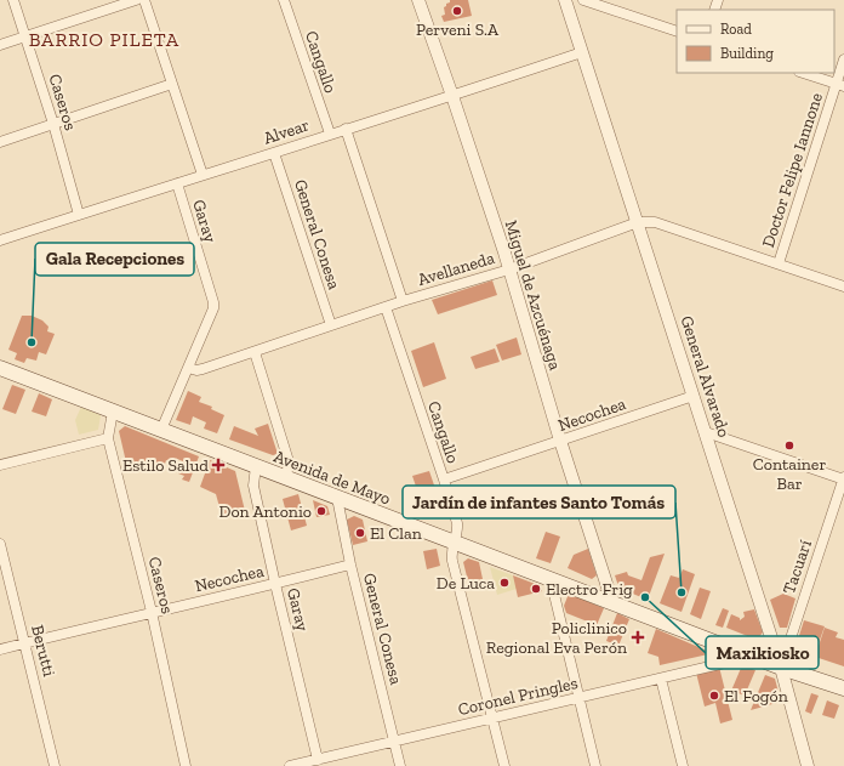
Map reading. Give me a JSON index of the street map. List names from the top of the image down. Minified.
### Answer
{"streets":{"main road":["Avenida de Mayo"],"street":["Cangallo","Caseros","Alvear","Doctor Felipe Iannone","Garay","General Conesa","Avellaneda","Miguel de Azcuénaga","General Alvarado","Necochea","Tacuarí","Berutti","Coronel Pringles"]},"crossings":[["Cangallo","Alvear"],["Cangallo","Avellaneda"],["Cangallo","Necochea"],["Cangallo","Avenida de Mayo"],["Cangallo","Coronel Pringles"],["Caseros","Alvear"],["Caseros","Necochea"],["Caseros","Avenida de Mayo"],["Alvear","Garay"],["Alvear","General Conesa"],["Alvear","Miguel de Azcuénaga"],["Alvear","General Alvarado"],["Doctor Felipe Iannone","Avellaneda"],["Garay","Avellaneda"],["Garay","Necochea"],["Garay","Avenida de Mayo"],["Garay","Coronel Pringles"],["General Conesa","Avellaneda"],["General Conesa","Necochea"],["General Conesa","Avenida de Mayo"],["General Conesa","Coronel Pringles"],["Avellaneda","Miguel de Azcuénaga"],["Avellaneda","General Alvarado"],["Miguel de Azcuénaga","Necochea"],["Miguel de Azcuénaga","Avenida de Mayo"],["General Alvarado","Necochea"],["General Alvarado","Avenida de Mayo"],["General Alvarado","Tacuarí"],["Necochea","Berutti"],["Avenida de Mayo","Tacuarí"],["Avenida de Mayo","Coronel Pringles"]],"districts":["BARRIO PILETA"],"places":{"other":["Perveni S.A","Gala Recepciones","Container Bar","Don Antonio","El Clan","De Luca","Electro Frig","Jardín de infantes Santo Tomás","Maxikiosko","El Fogón"],"health":["Estilo Salud","Policlinico Regional Eva Perón"]},"legend":["Road","Building"]}
